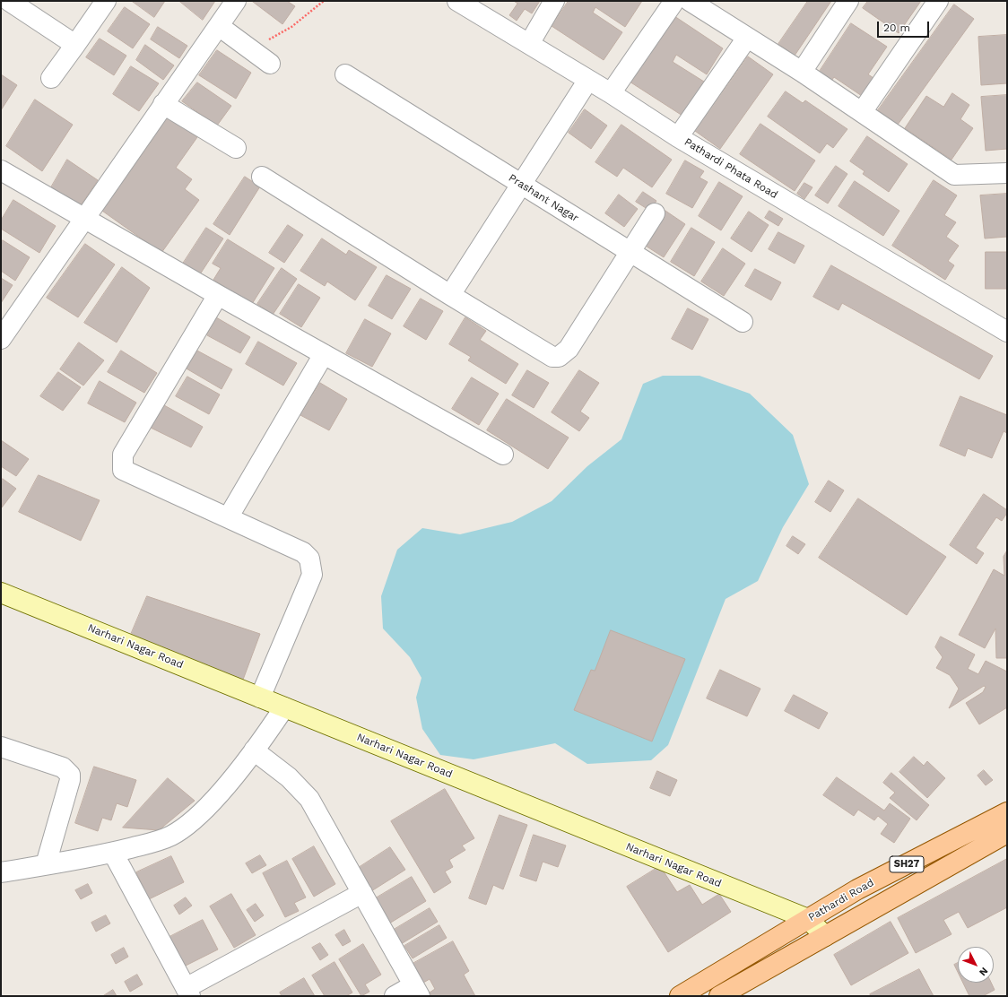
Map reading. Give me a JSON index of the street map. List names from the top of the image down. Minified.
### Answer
{"streets":{"main road":["SH27","Pathardi Road"],"street":["Pathardi Phata Road","Prashant Nagar","Narhari Nagar Road"]},"crossings":[["Narhari Nagar Road","Pathardi Road"]],"scale_bar":"20 m","north":"bottom right"}
